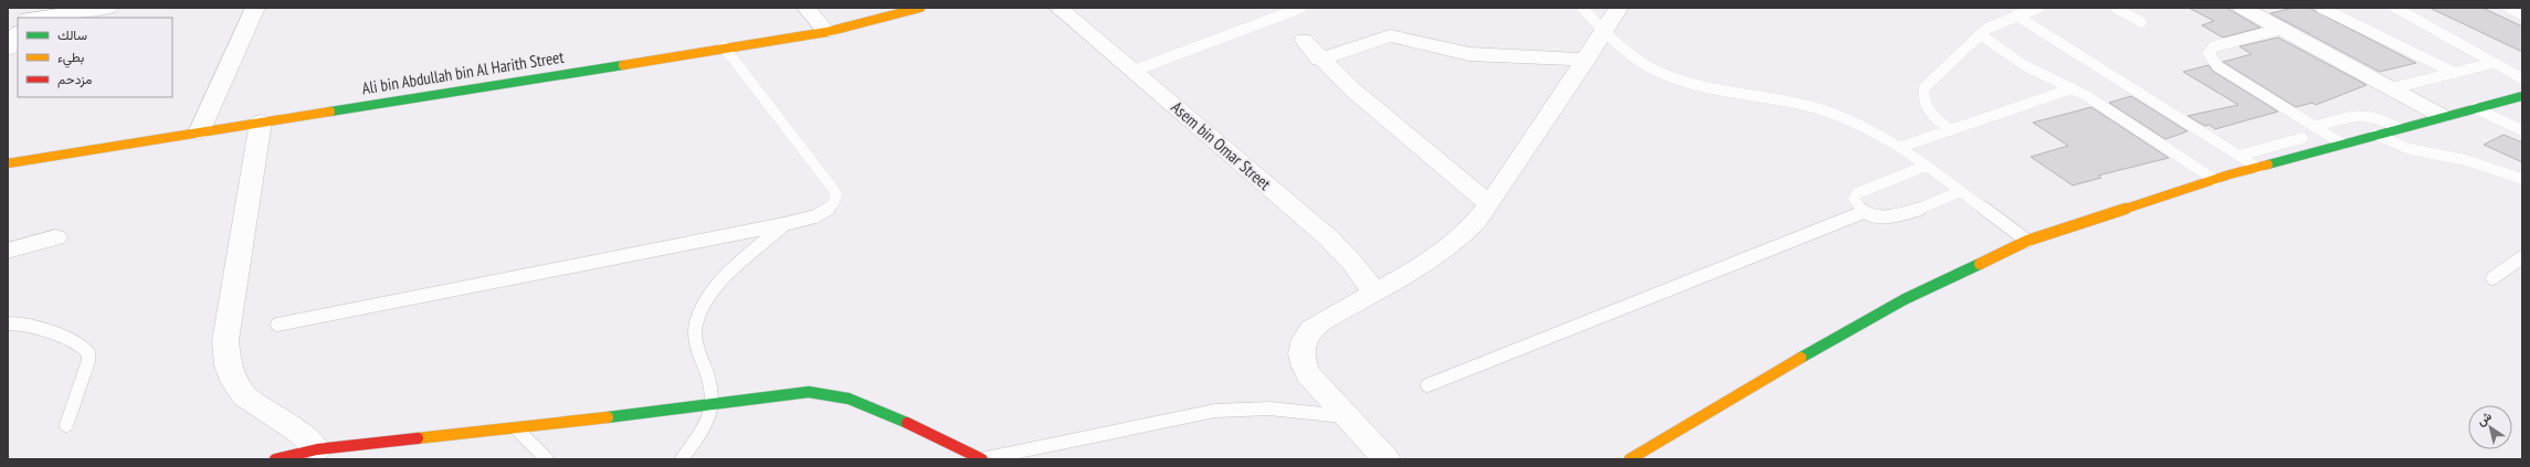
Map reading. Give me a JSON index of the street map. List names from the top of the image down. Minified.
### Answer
{"streets":{"street":["Ali bin Abdullah bin Al Harith Street","Asem bin Omar Street"]},"legend":["سالك","بطيء","مزدحم"],"north":"top left"}
